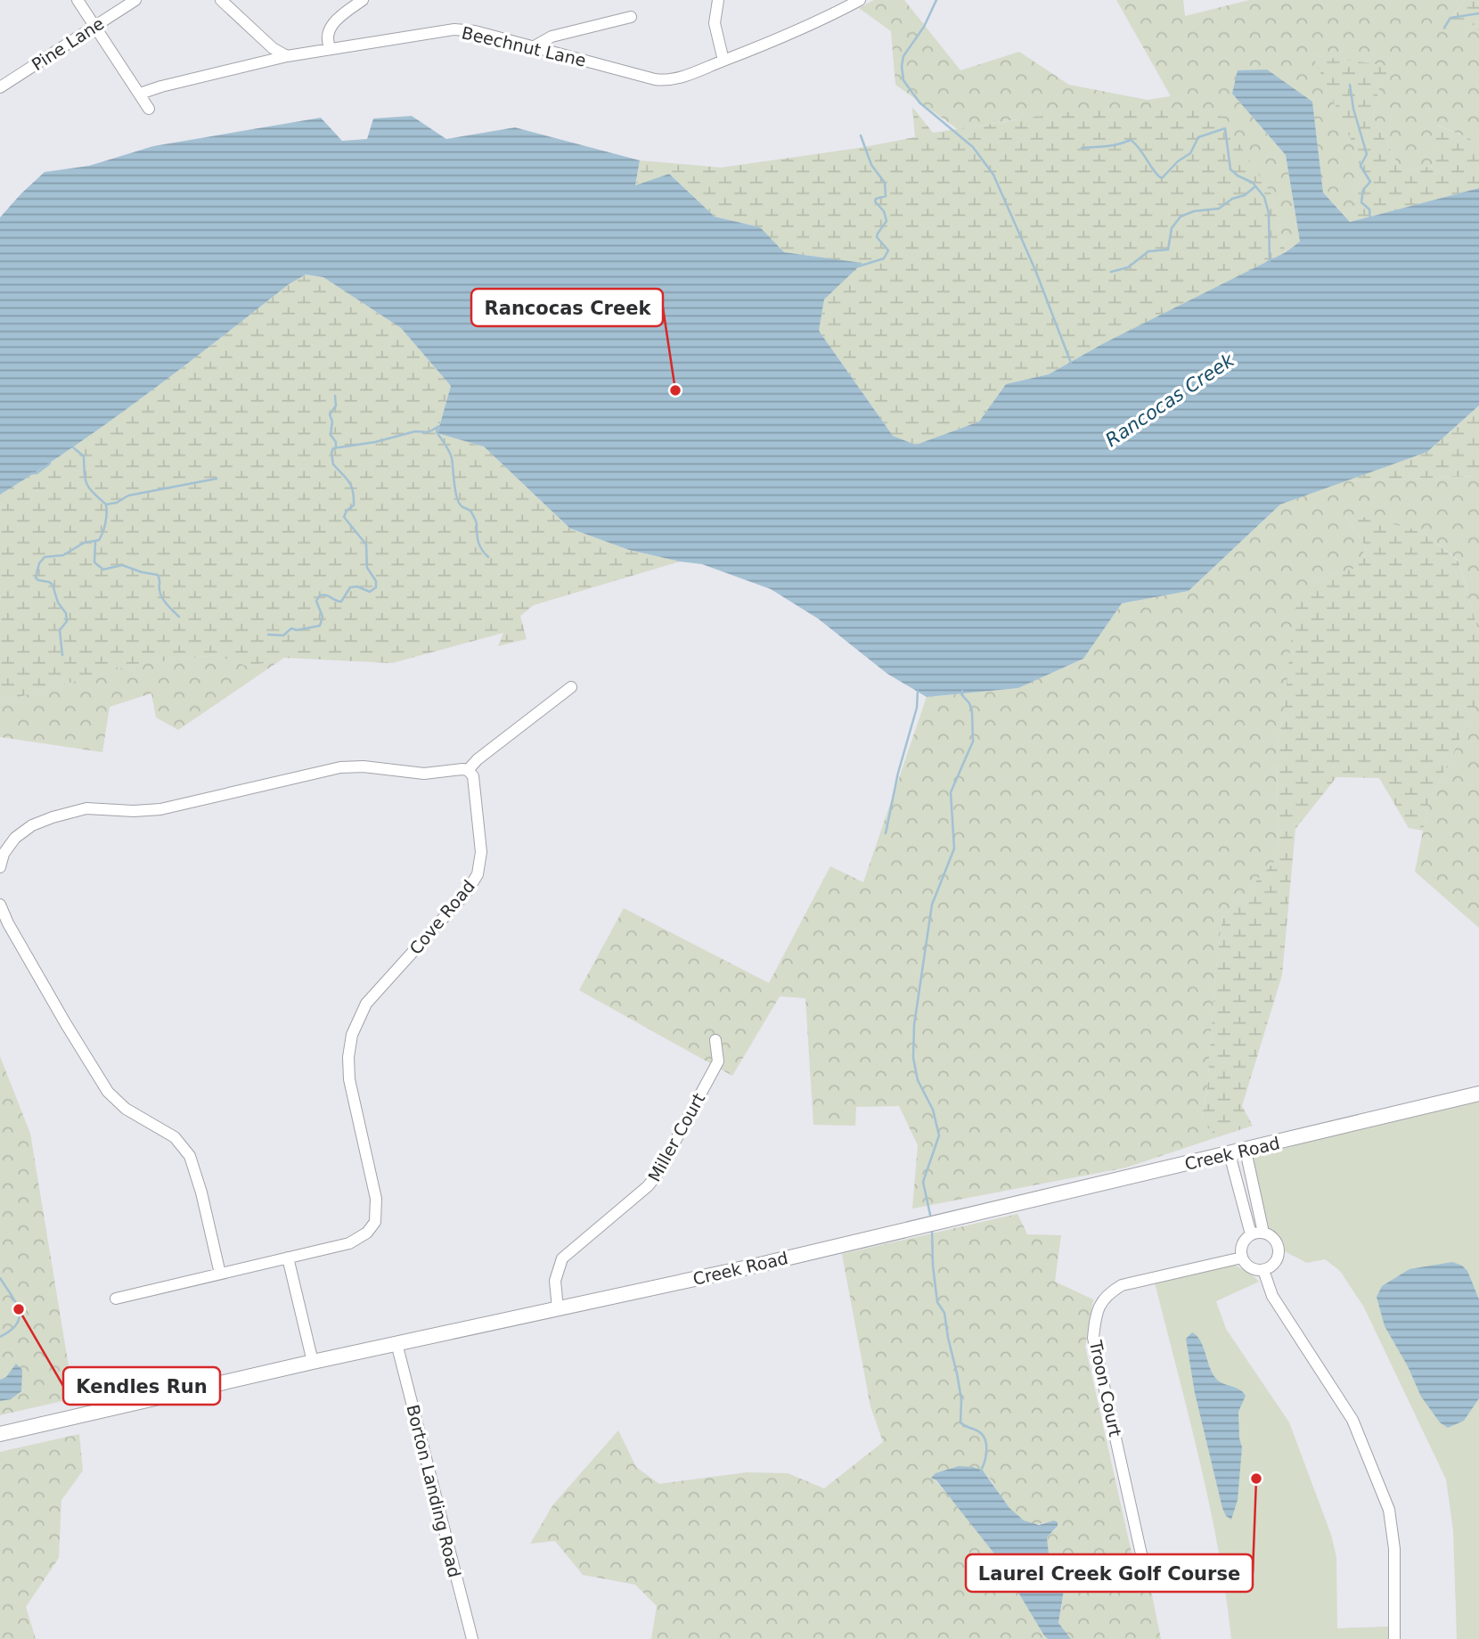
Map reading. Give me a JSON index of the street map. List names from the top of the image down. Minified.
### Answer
{"streets":{"main road":["Creek Road"],"street":["Pine Lane","Beechnut Lane","Cove Road","Miller Court","Troon Court","Borton Landing Road"]},"crossings":[["Miller Court","Creek Road"],["Creek Road","Borton Landing Road"]],"water":["Rancocas Creek"],"places":["Rancocas Creek","Kendles Run","Laurel Creek Golf Course"]}
